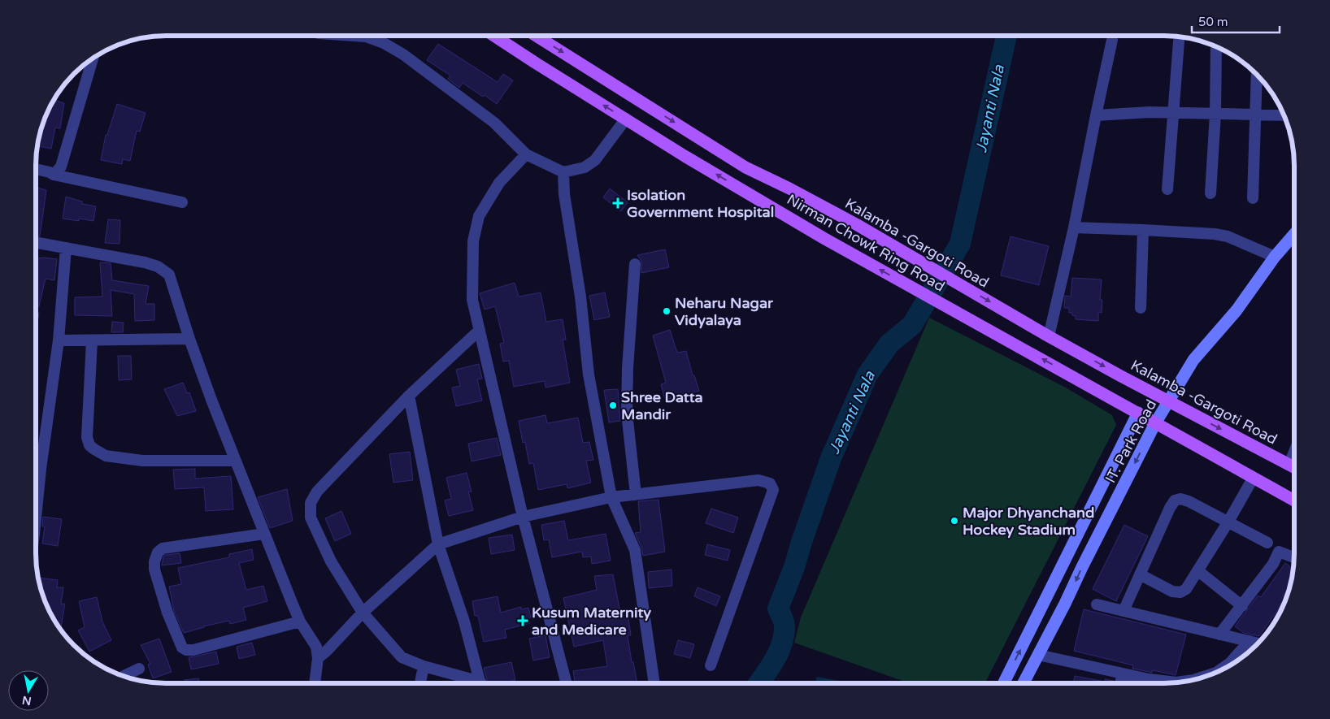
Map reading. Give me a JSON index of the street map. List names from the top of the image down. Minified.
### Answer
{"streets":{"main road":["Nirman Chowk Ring Road","Kalamba -Gargoti Road","IT. Park Road"]},"crossings":[["Nirman Chowk Ring Road","IT. Park Road"],["Kalamba -Gargoti Road","IT. Park Road"]],"one_way":["Nirman Chowk Ring Road","Kalamba -Gargoti Road"],"water":["Jayanti Nala"],"places":{"health":["Isolation Government Hospital","Kusum Maternity and Medicare"],"other":["Neharu Nagar Vidyalaya","Shree Datta Mandir","Major Dhyanchand Hockey Stadium"]},"scale_bar":"50 m","north":"bottom"}
